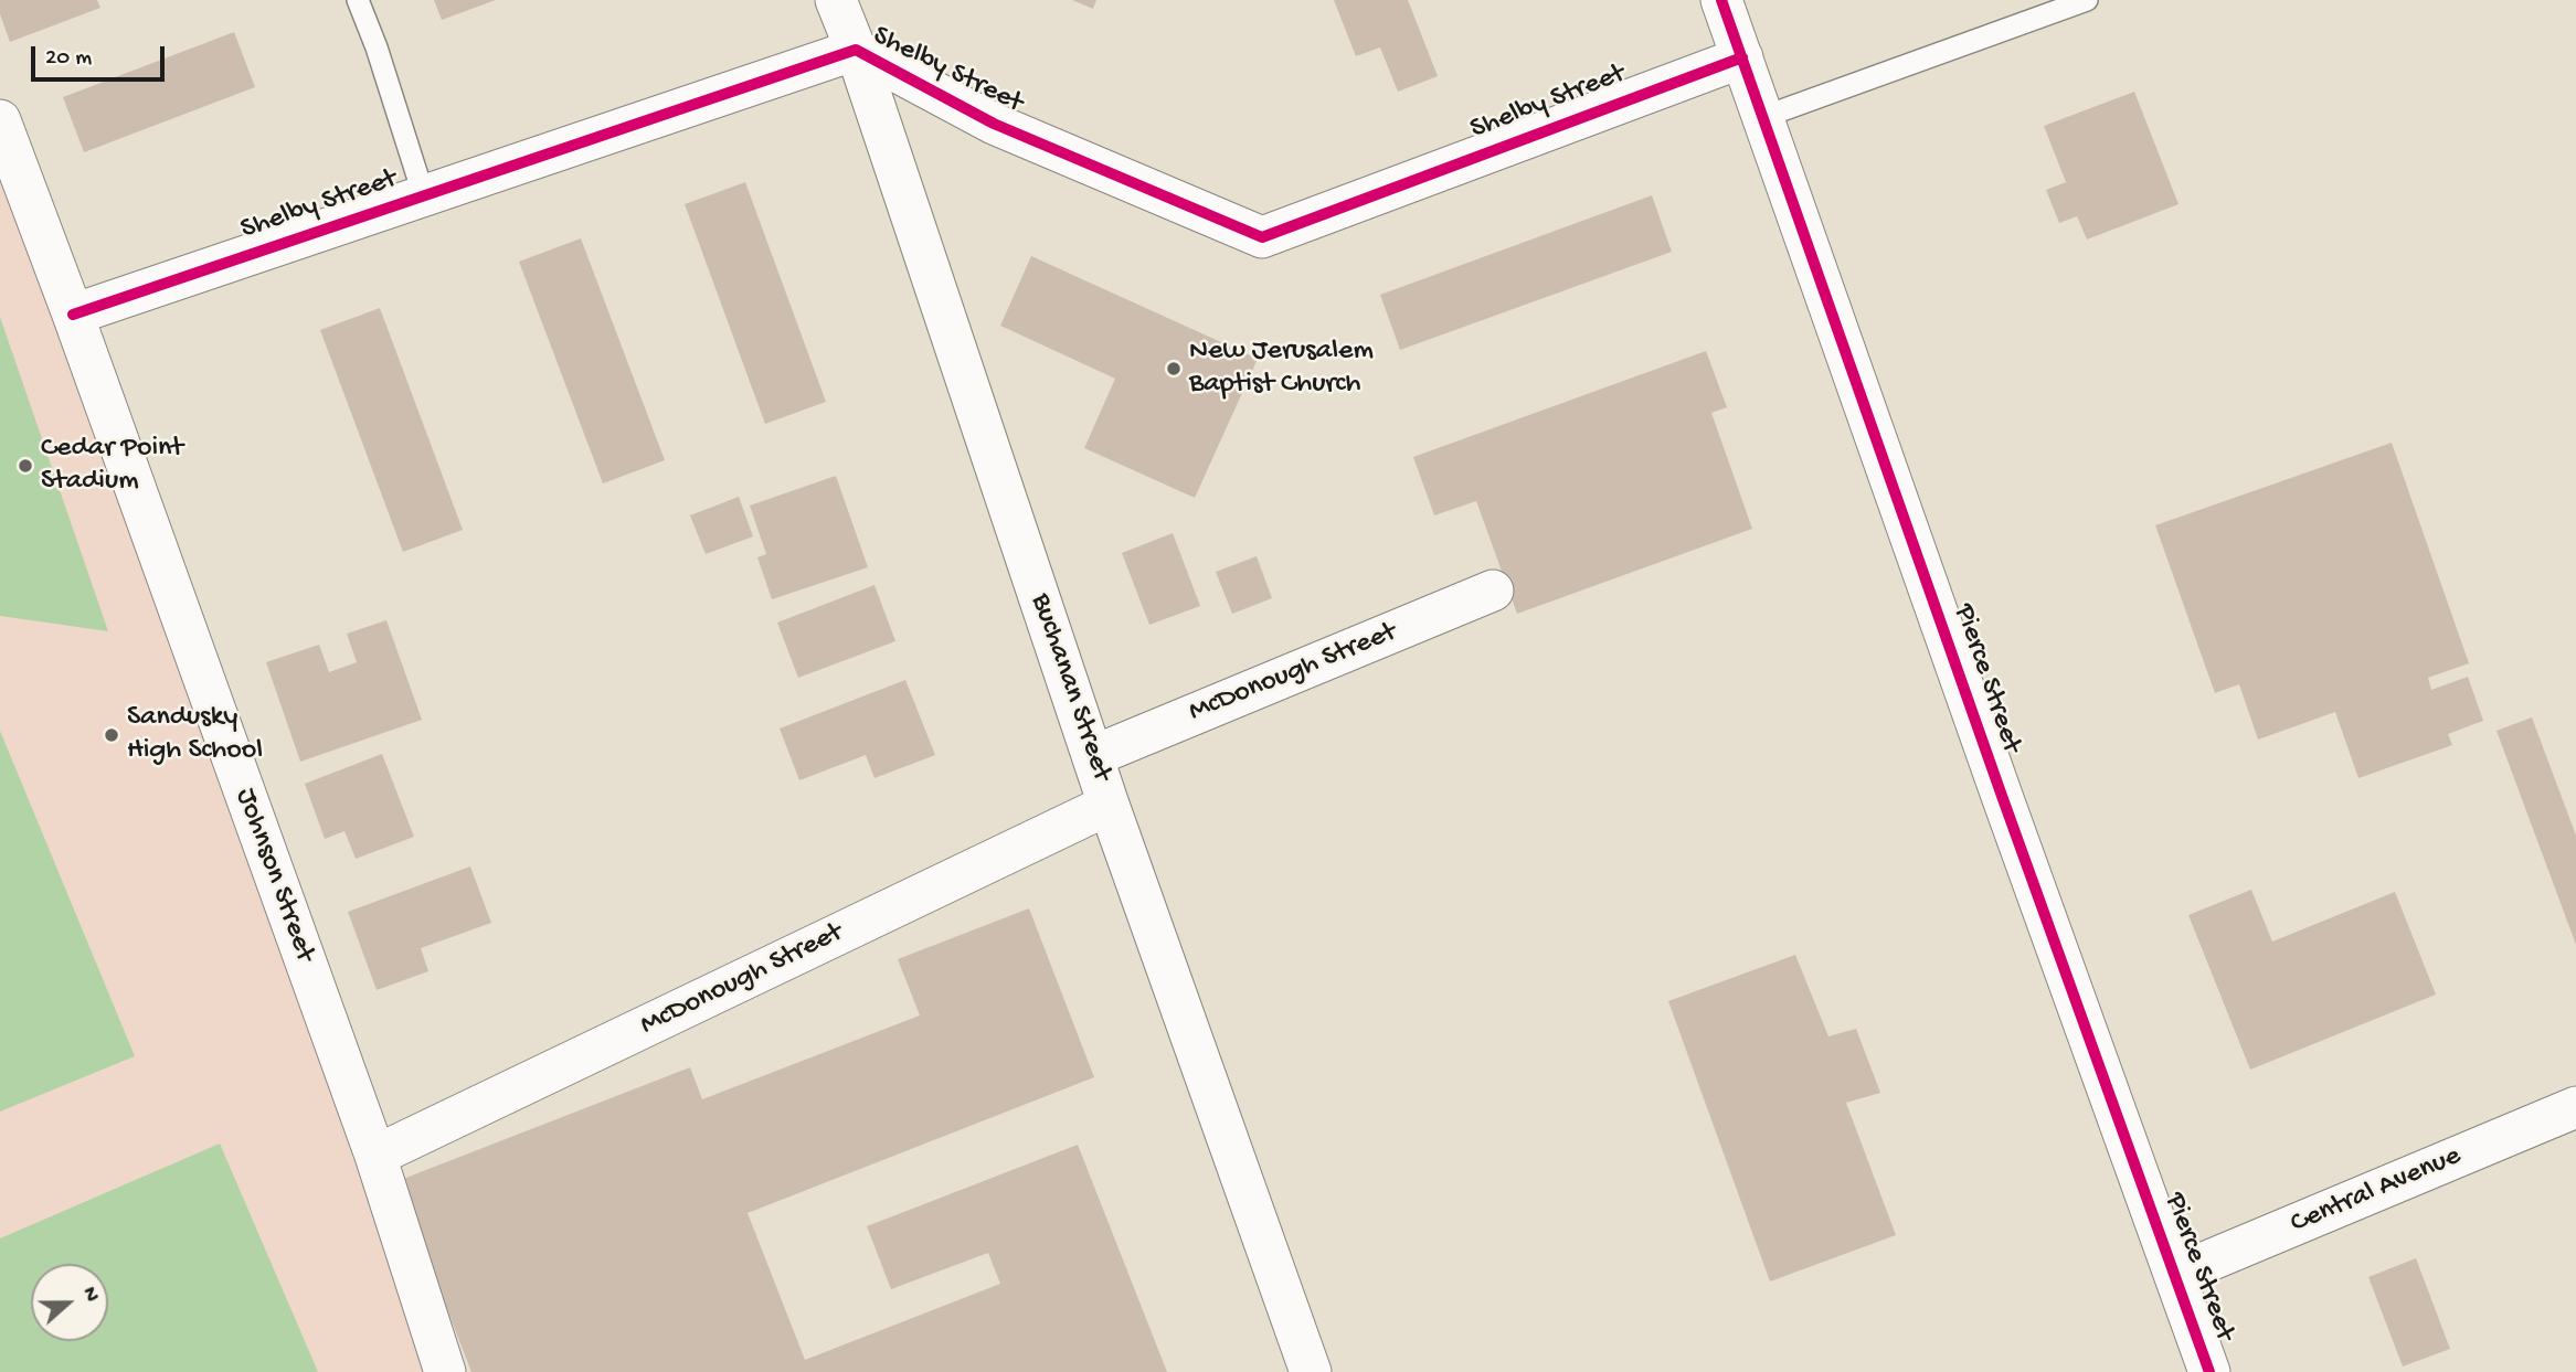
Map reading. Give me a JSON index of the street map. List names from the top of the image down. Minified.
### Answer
{"streets":{"street":["Shelby Street","McDonough Street","Pierce Street","Buchanan Street","Johnson Street","Central Avenue"]},"crossings":[["Shelby Street","Pierce Street"],["Shelby Street","Buchanan Street"],["Shelby Street","Johnson Street"],["McDonough Street","Buchanan Street"],["McDonough Street","Johnson Street"],["Pierce Street","Central Avenue"]],"places":["New Jerusalem Baptist Church","Cedar Point Stadium","Sandusky High School"],"scale_bar":"20 m","north":"right"}
